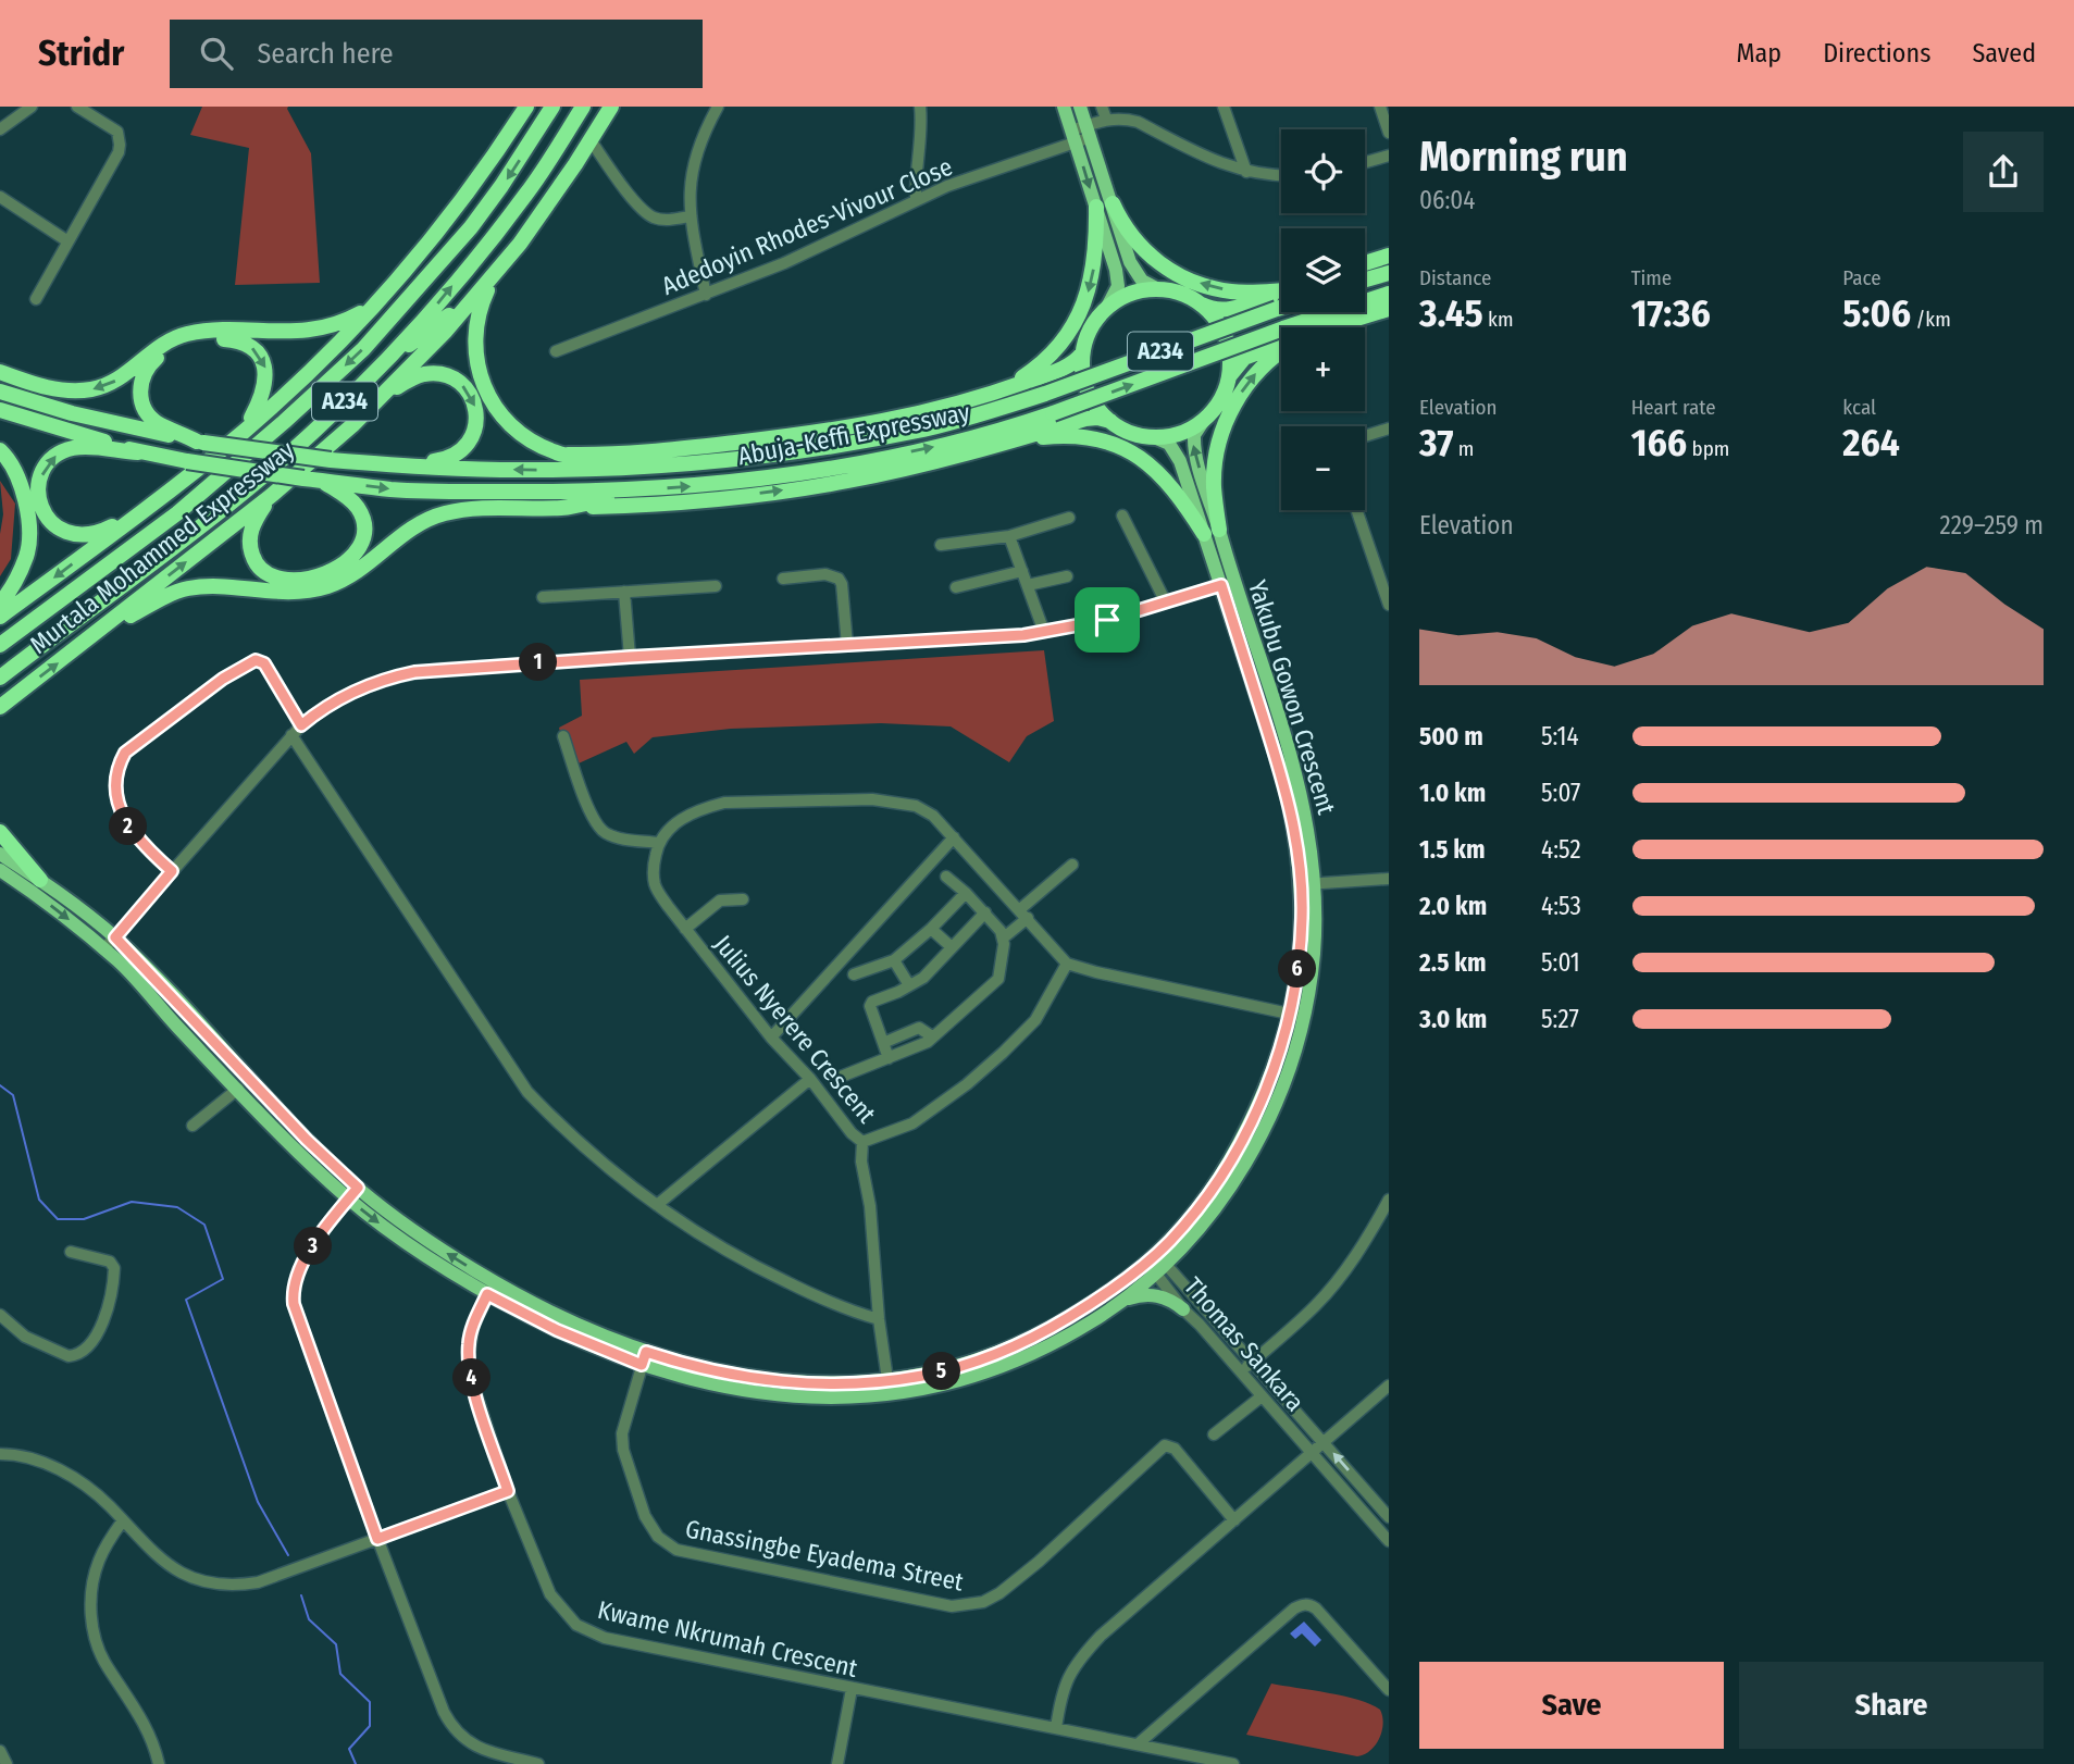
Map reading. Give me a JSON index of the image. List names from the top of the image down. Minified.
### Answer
{"streets":{"highway":["A234","Abuja-Keffi Expressway","Murtala Mohammed Expressway"],"main road":["Yakubu Gowon Crescent"],"street":["Adedoyin Rhodes-Vivour Close","Julius Nyerere Crescent","Thomas Sankara","Gnassingbe Eyadema Street","Kwame Nkrumah Crescent"]},"crossings":[["A234","Abuja-Keffi Expressway"],["Abuja-Keffi Expressway","Yakubu Gowon Crescent"],["Yakubu Gowon Crescent","Julius Nyerere Crescent"],["Yakubu Gowon Crescent","Thomas Sankara"],["Yakubu Gowon Crescent","Gnassingbe Eyadema Street"],["Yakubu Gowon Crescent","Kwame Nkrumah Crescent"]],"page":{"header":"Stridr","search":"Search here","nav":["Map","Directions","Saved"],"heading":["Morning run","06:04"],"map_buttons":["+","−"],"stats":[["Distance","3.45 km"],["Time","17:36"],["Pace","5:06 /km"],["Elevation","37 m"],["Heart rate","166 bpm"],["kcal","264"]],"chart":["Elevation","229–259 m"],"pins":["1","2","6","3","5","4"],"list":[{"name":"500 m","note":"5:14"},{"name":"1.0 km","note":"5:07"},{"name":"1.5 km","note":"4:52"},{"name":"2.0 km","note":"4:53"},{"name":"2.5 km","note":"5:01"},{"name":"3.0 km","note":"5:27"}],"buttons":["Save","Share"]}}
